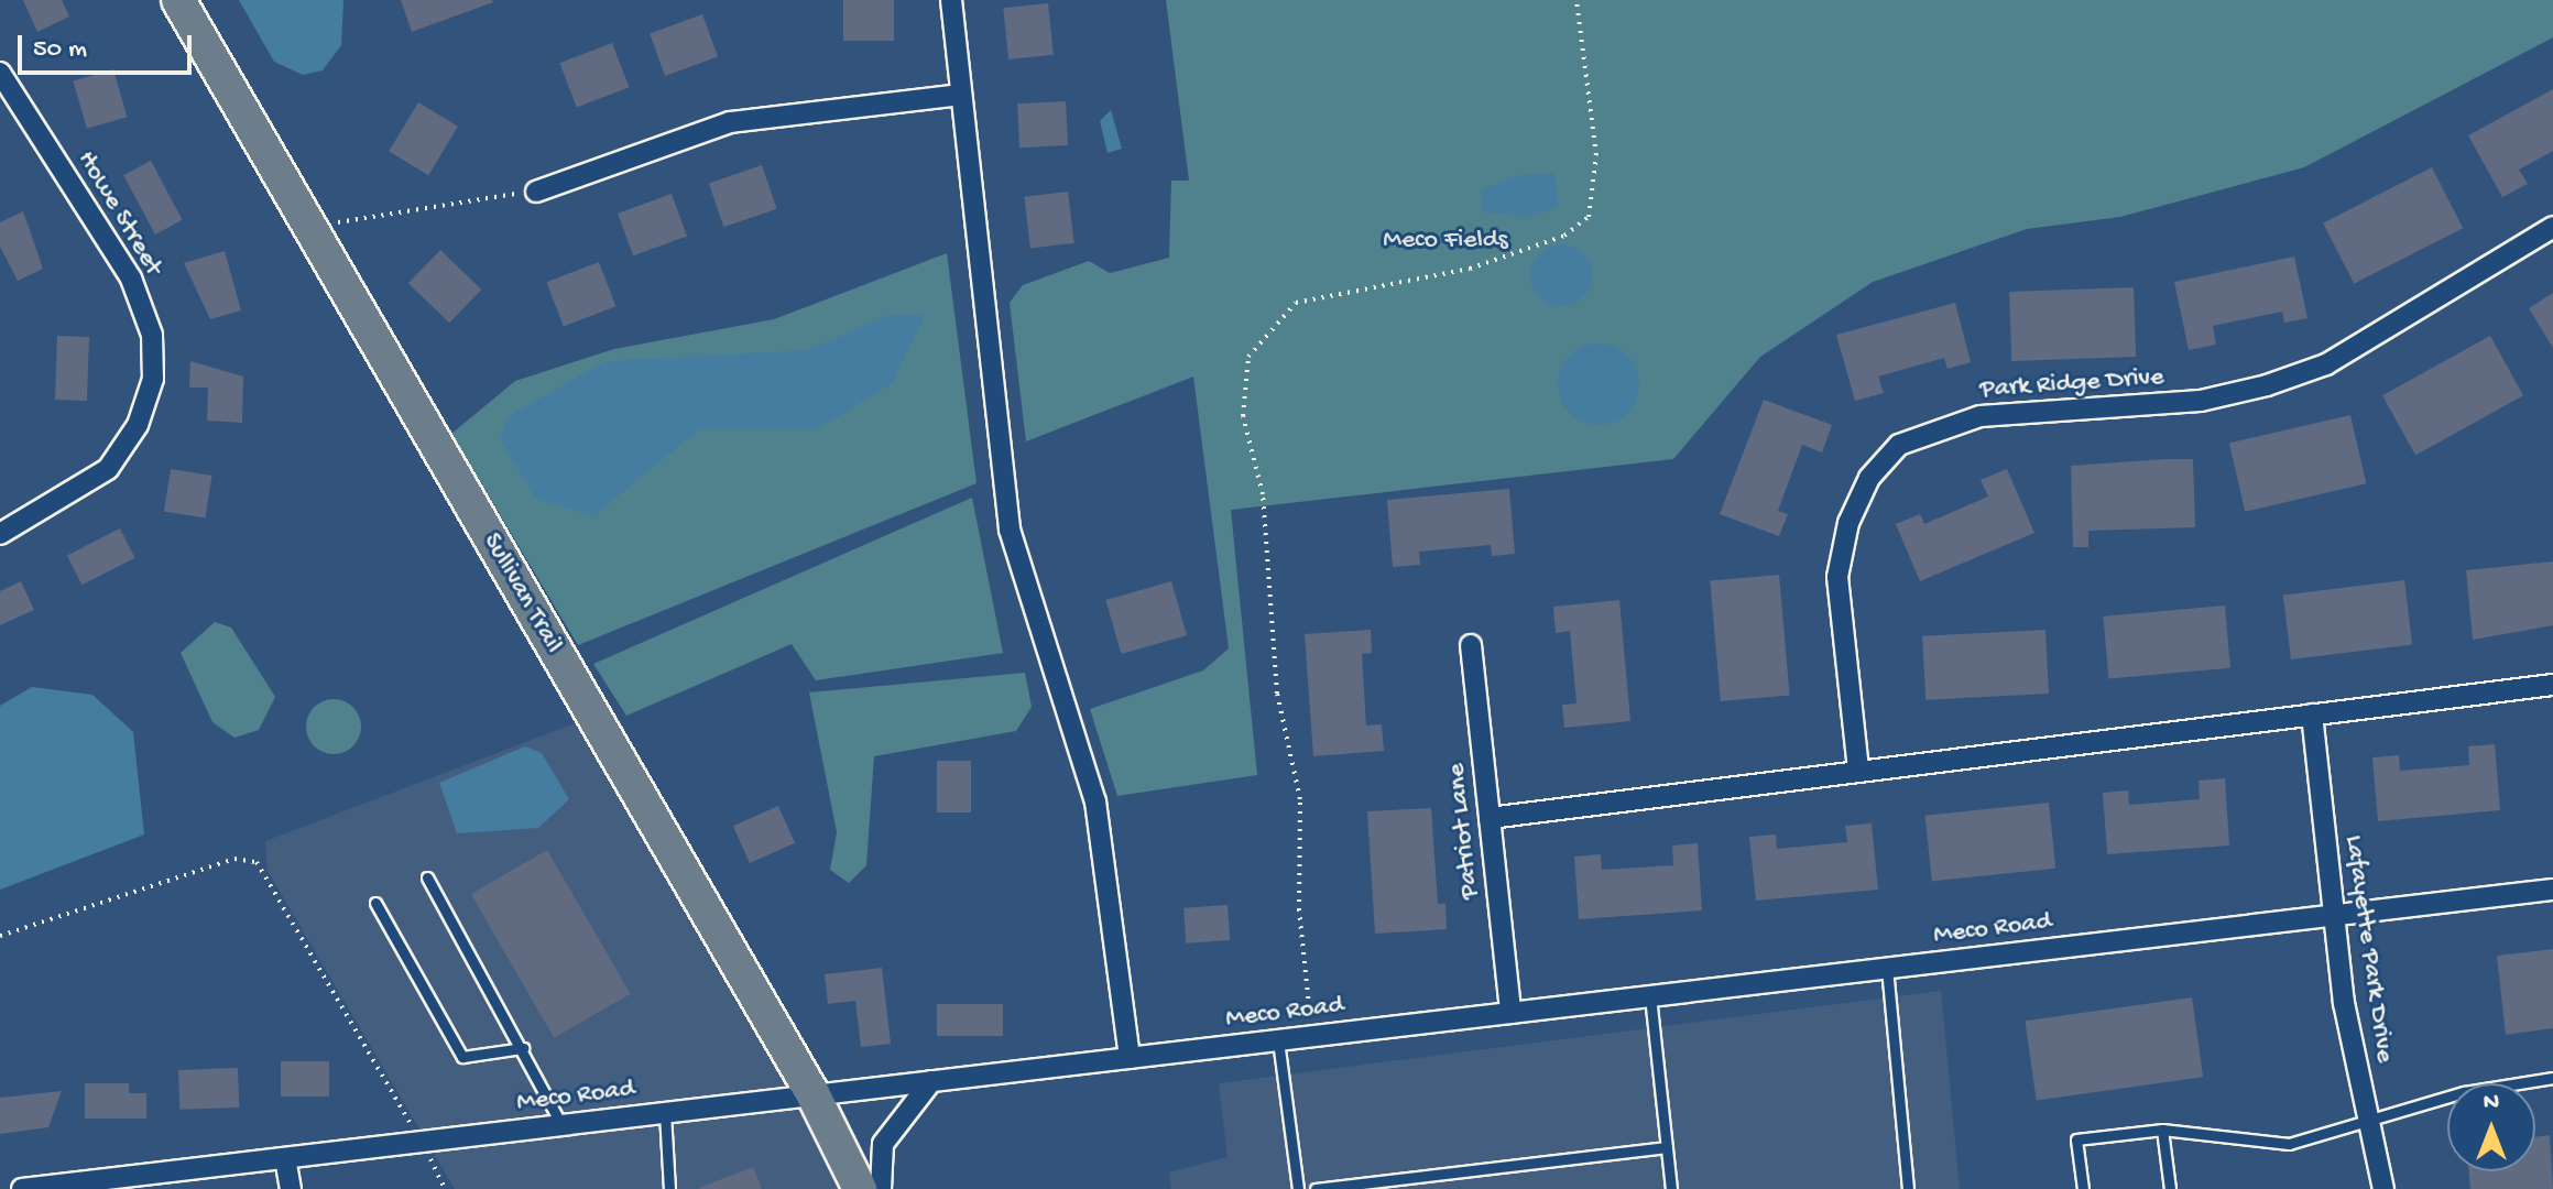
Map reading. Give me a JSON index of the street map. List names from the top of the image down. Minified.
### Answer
{"streets":{"main road":["Sullivan Trail"],"street":["Howe Street","Park Ridge Drive","Patriot Lane","Meco Road","Lafayette Park Drive"]},"crossings":[["Sullivan Trail","Meco Road"],["Patriot Lane","Meco Road"],["Meco Road","Lafayette Park Drive"]],"parks":["Meco Fields"],"scale_bar":"50 m","north":"top"}
